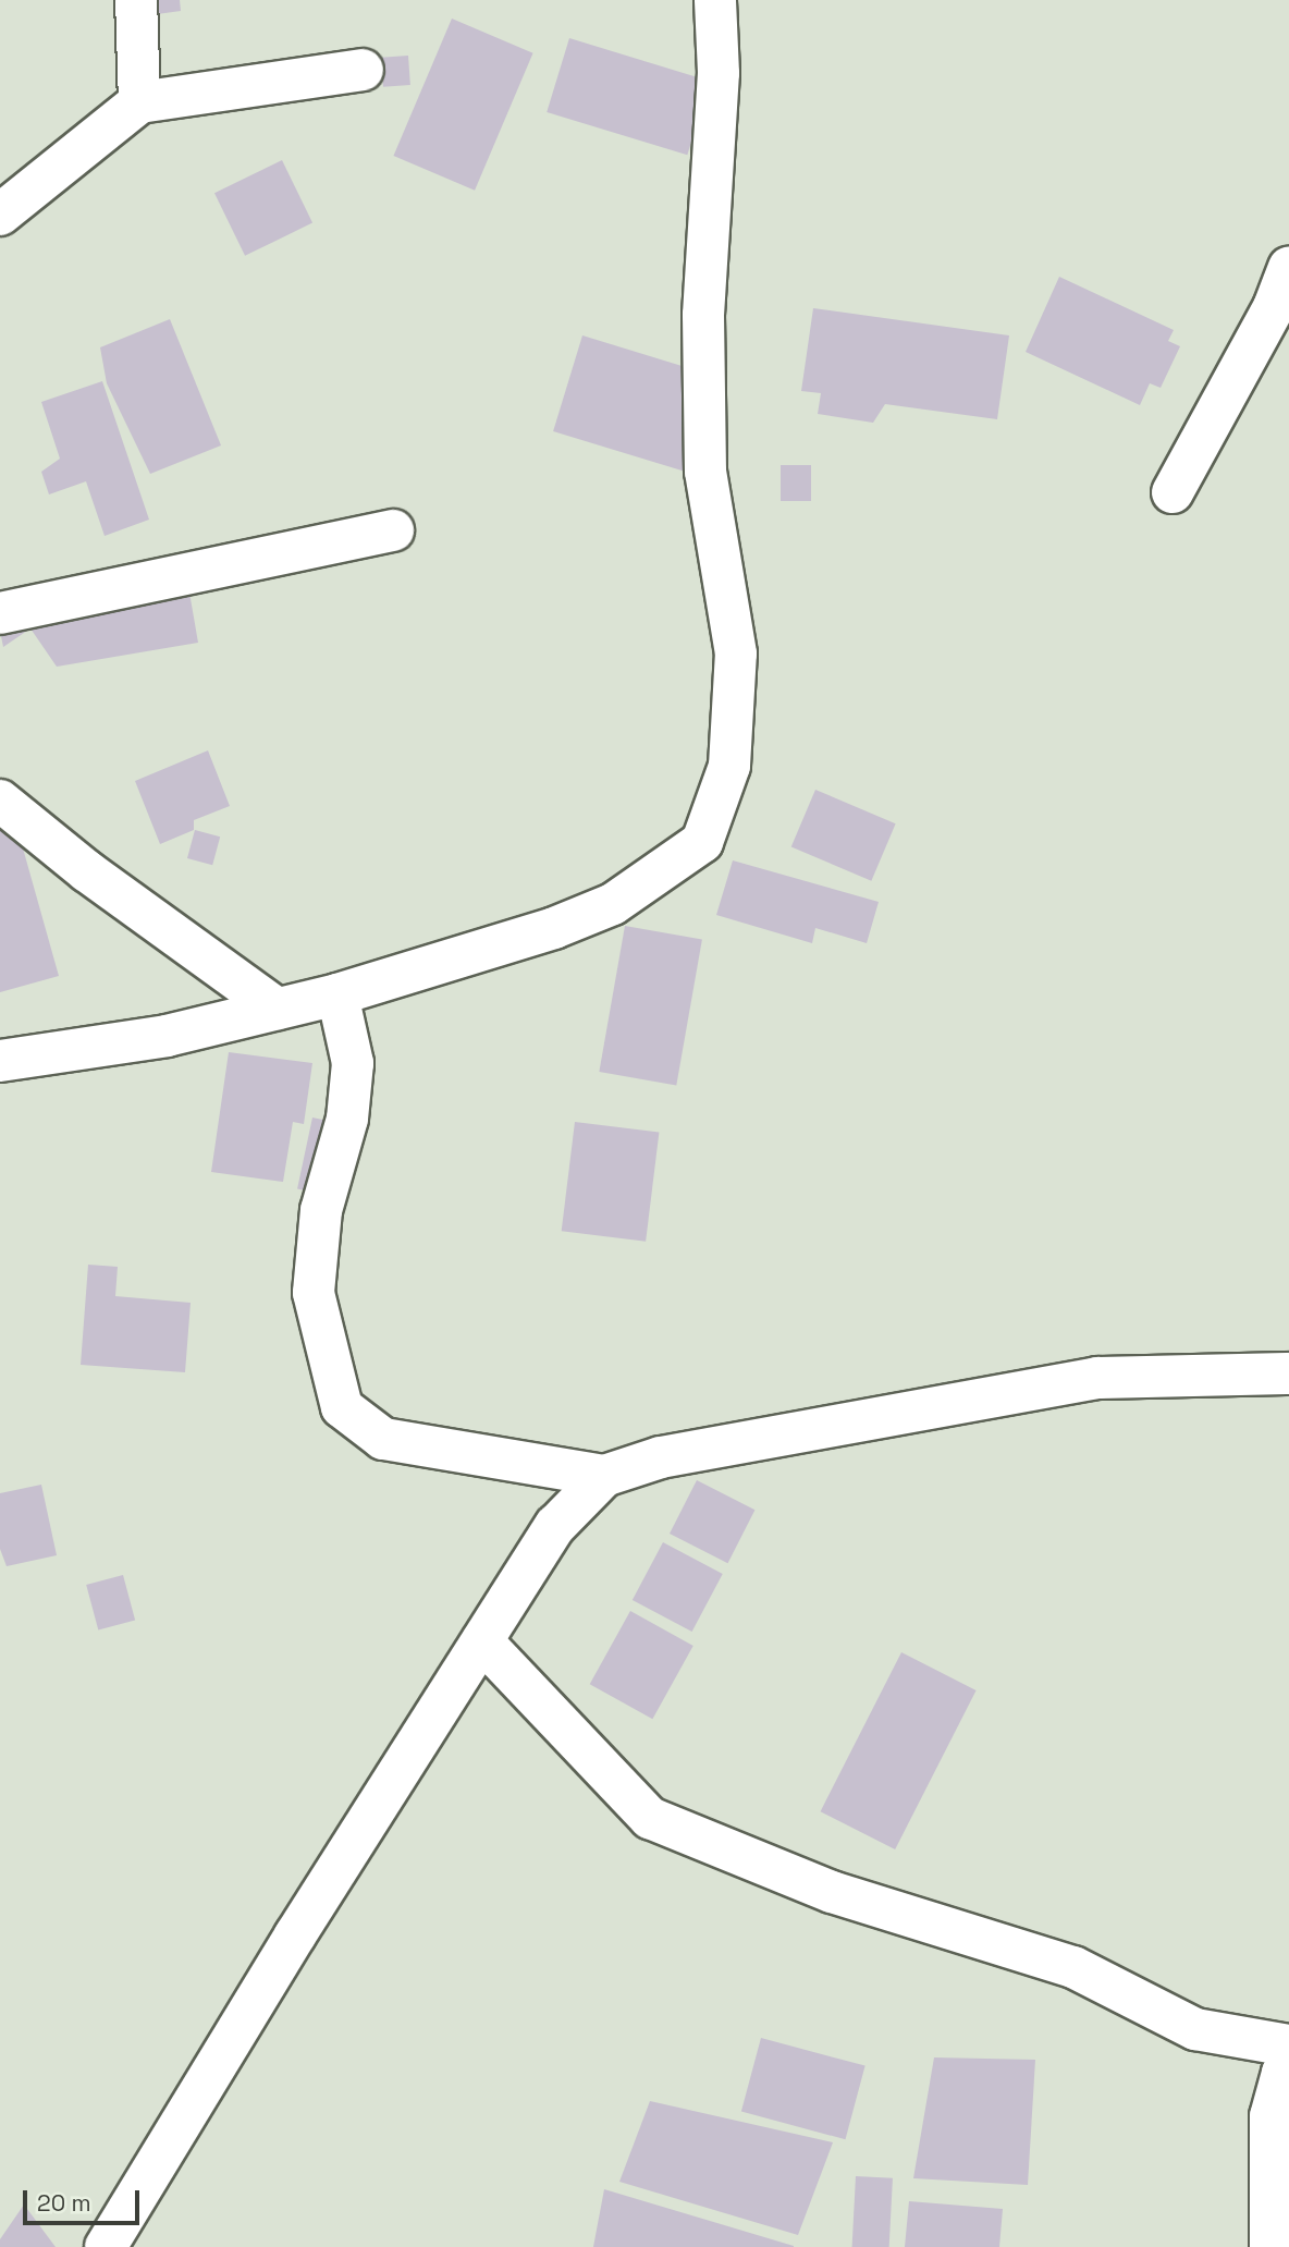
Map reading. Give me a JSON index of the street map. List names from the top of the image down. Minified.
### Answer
{"scale_bar":"20 m"}
